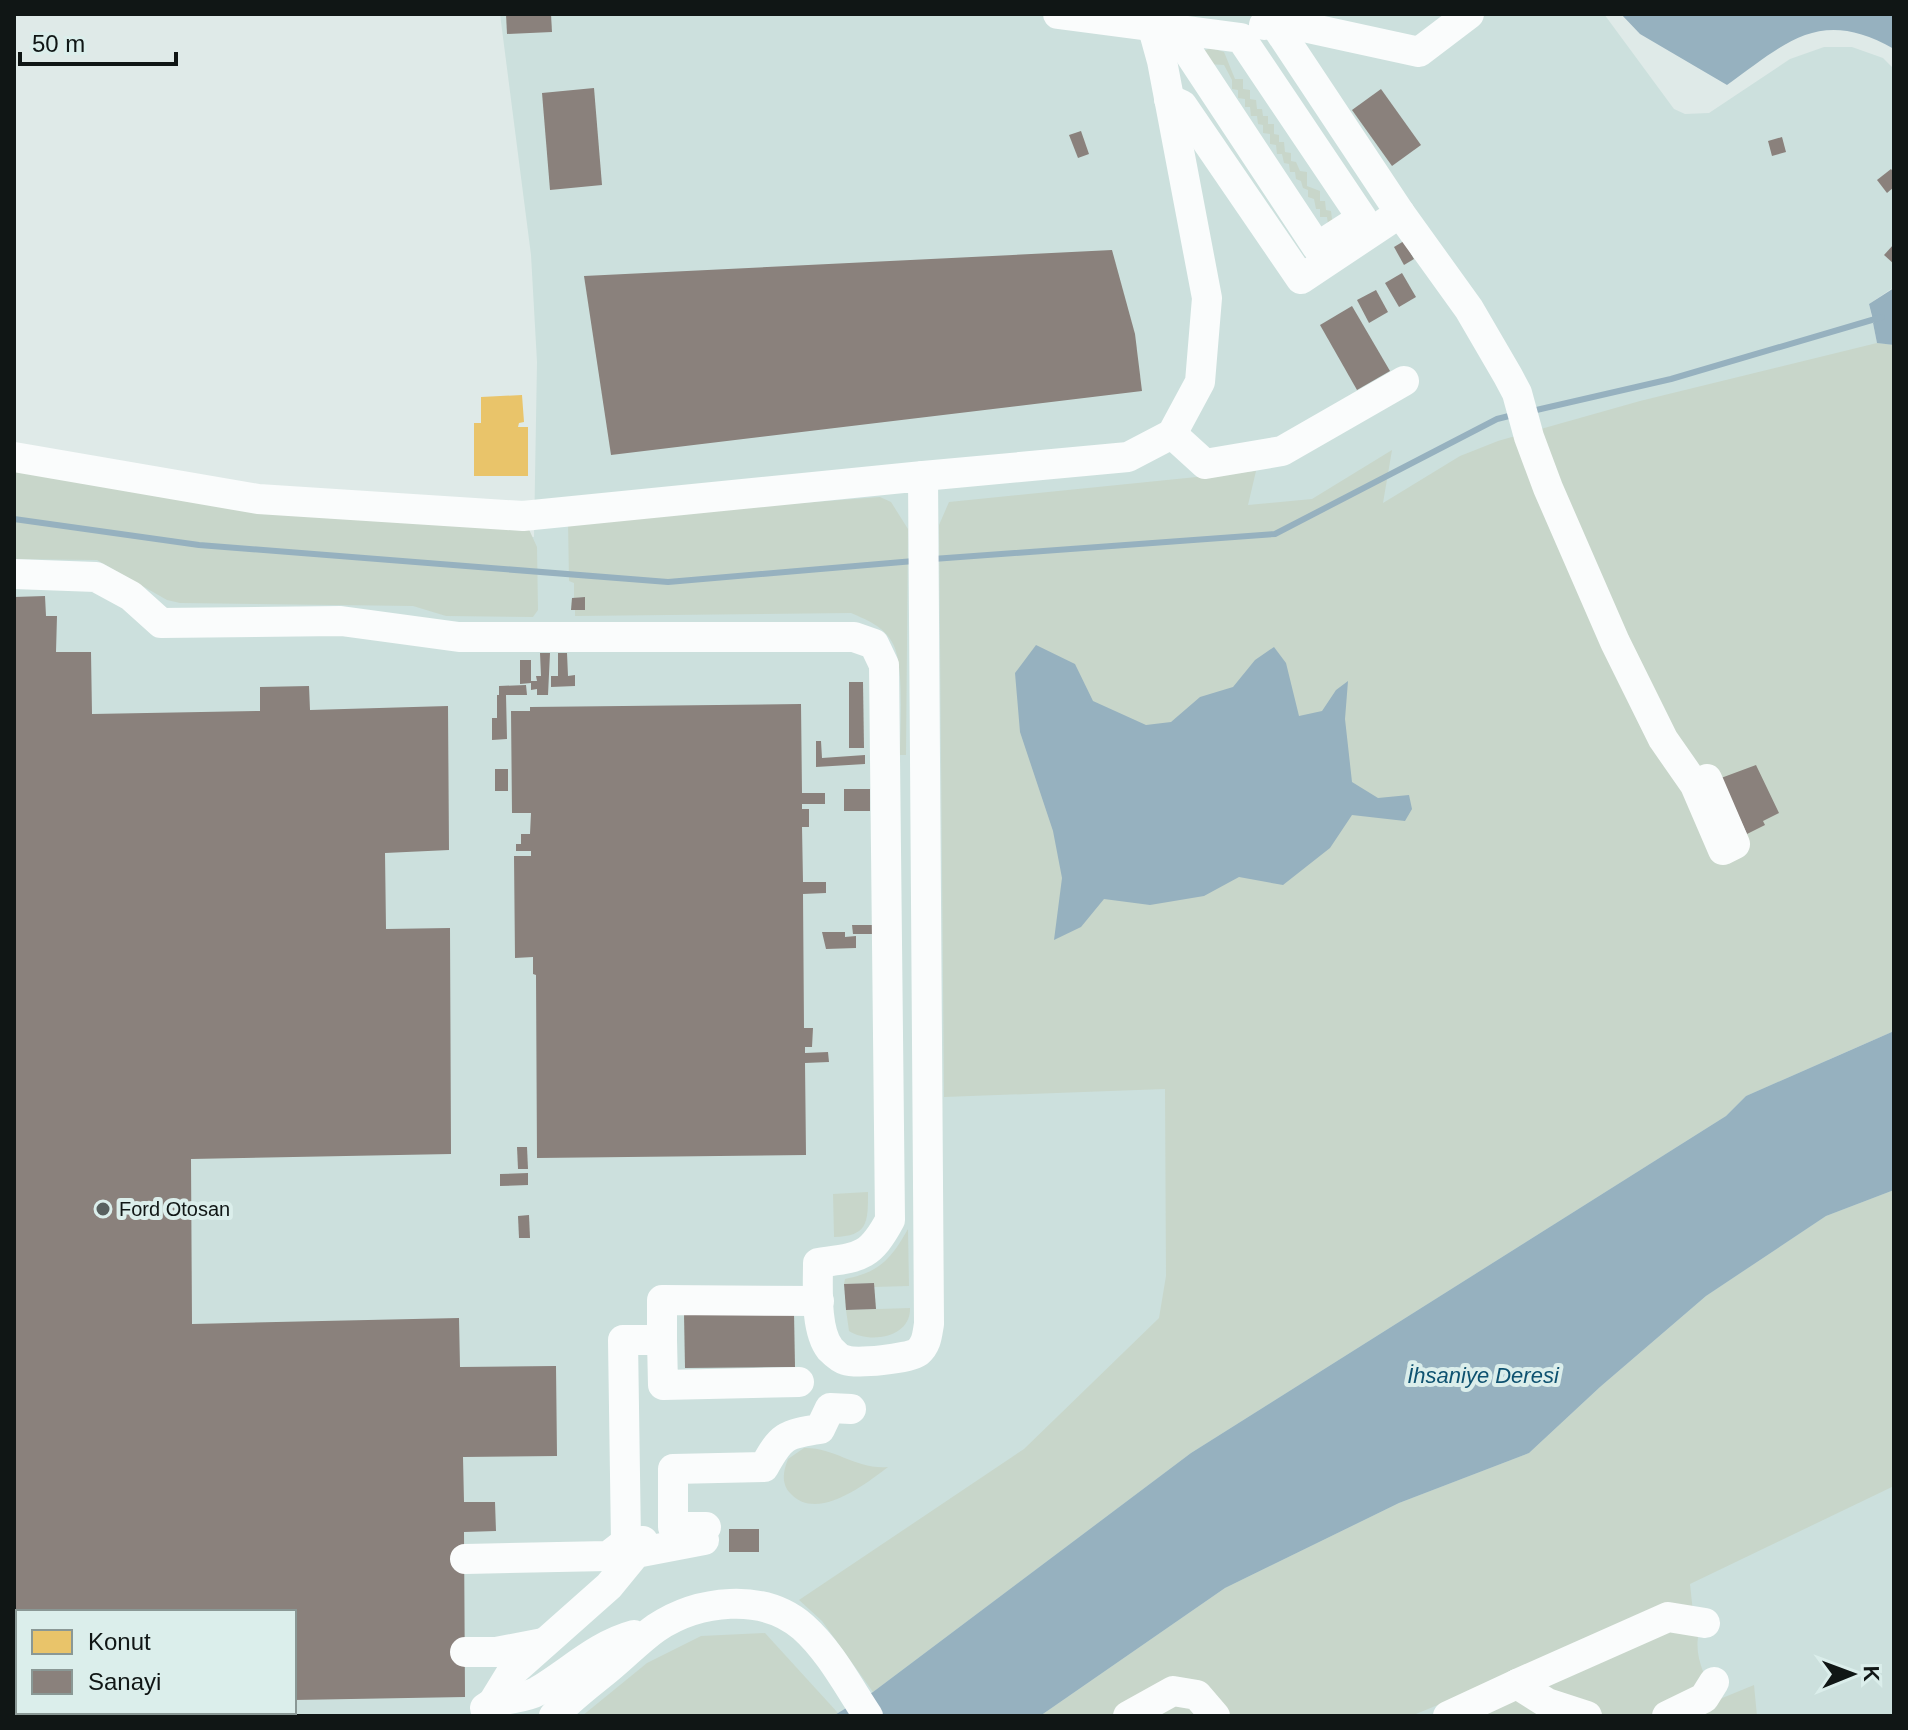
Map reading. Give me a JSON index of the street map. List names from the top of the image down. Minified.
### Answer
{"water":["İhsaniye Deresi"],"places":["Ford Otosan"],"legend":["Konut","Sanayi"],"scale_bar":"50 m","north":"right"}
